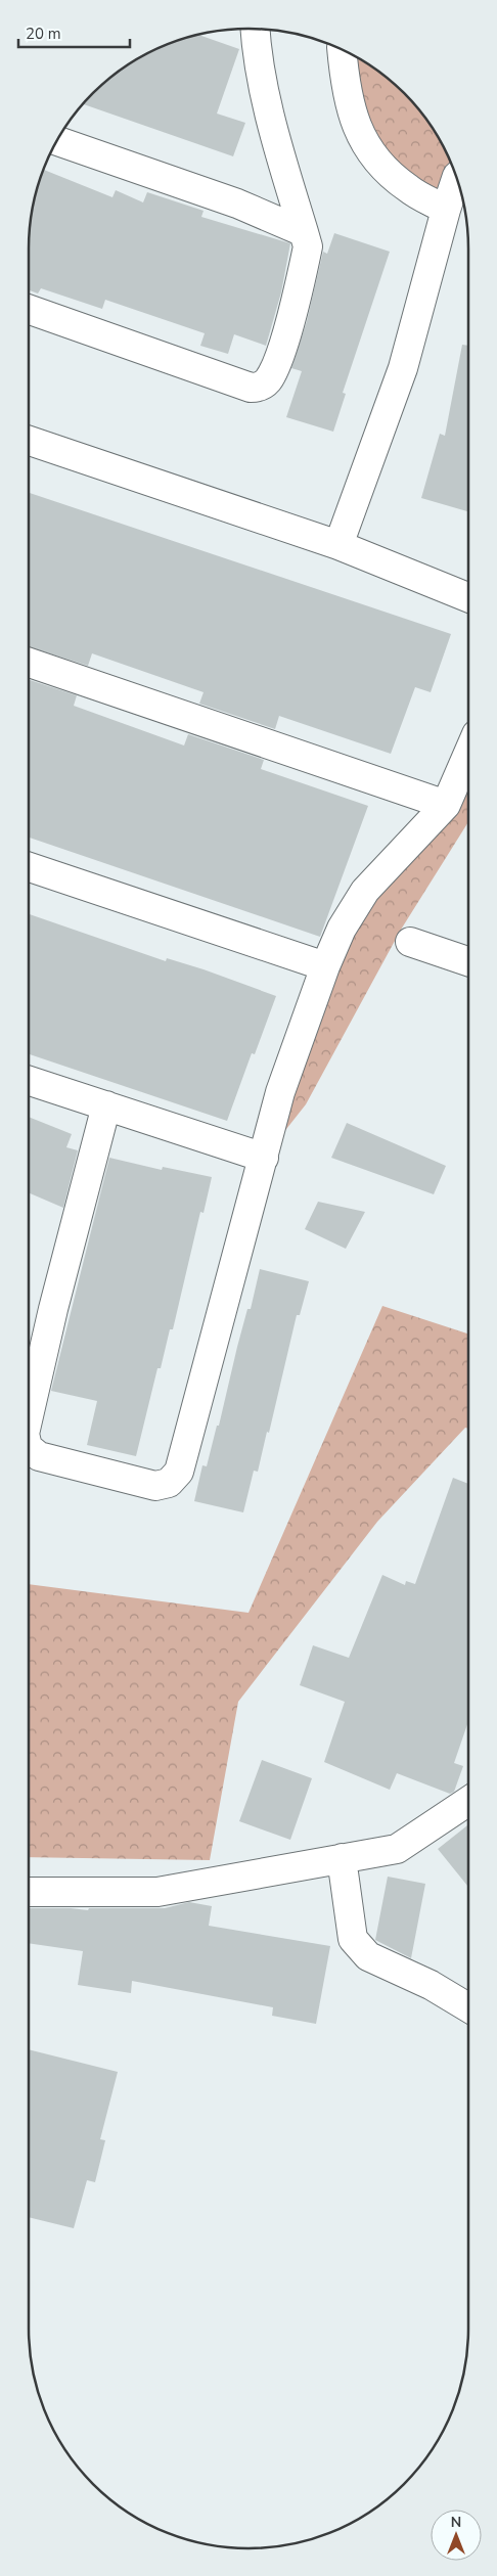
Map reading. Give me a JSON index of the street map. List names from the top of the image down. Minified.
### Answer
{"scale_bar":"20 m","north":"top"}
